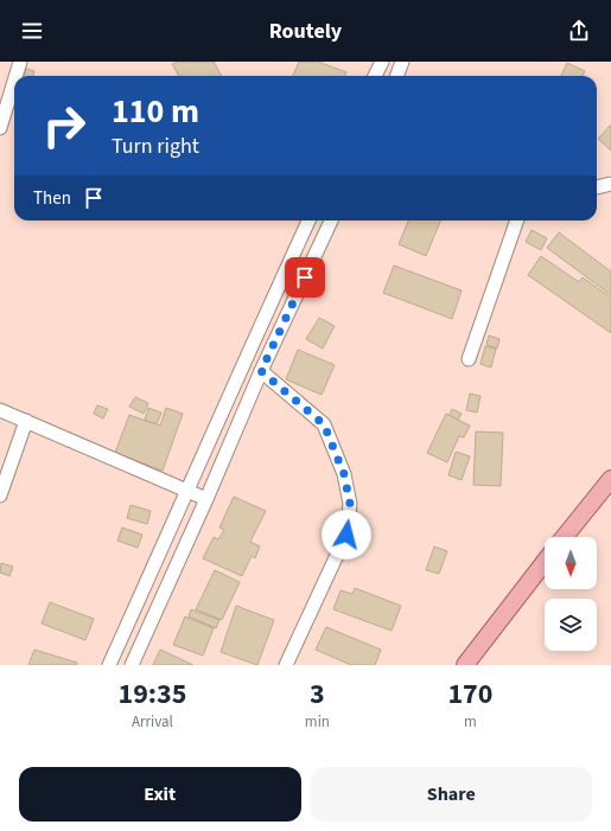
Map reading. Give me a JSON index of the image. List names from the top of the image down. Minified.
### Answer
{"north":"bottom","page":{"header":"Routely","turn":["110 m","Turn right"],"then":"Then","eta":["19:35","Arrival","3","min","170","m"],"buttons":["Exit","Share"]}}
